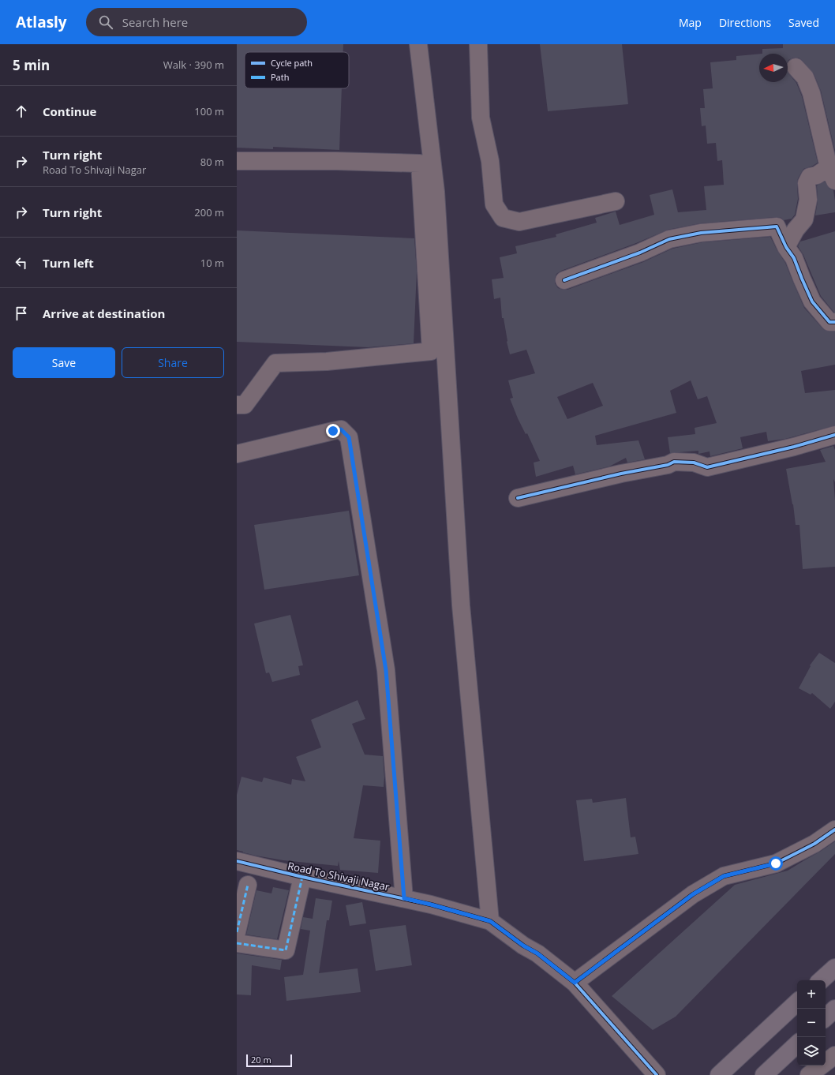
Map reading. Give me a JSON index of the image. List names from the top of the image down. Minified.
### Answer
{"streets":{"street":["Road To Shivaji Nagar"]},"legend":["Cycle path","Path"],"scale_bar":"20 m","north":"left","page":{"header":"Atlasly","search":"Search here","nav":["Map","Directions","Saved"],"heading":["5 min","Walk · 390 m"],"list":[["Continue","100 m"],["Turn right","Road To Shivaji Nagar","80 m"],["Turn right","200 m"],["Turn left","10 m"],"Arrive at destination"],"buttons":["Save","Share"],"map_buttons":["+","−"],"scale":"20 m"}}
